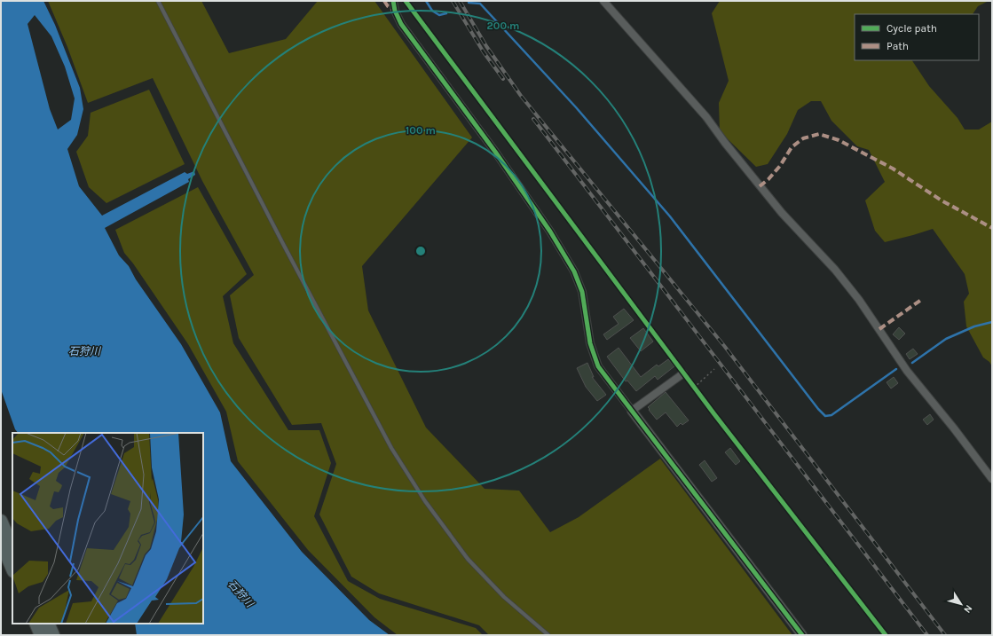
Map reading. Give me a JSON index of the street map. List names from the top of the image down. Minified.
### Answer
{"water":["石狩川"],"legend":["Cycle path","Path"],"north":"bottom right","rings":["200 m","100 m"]}
